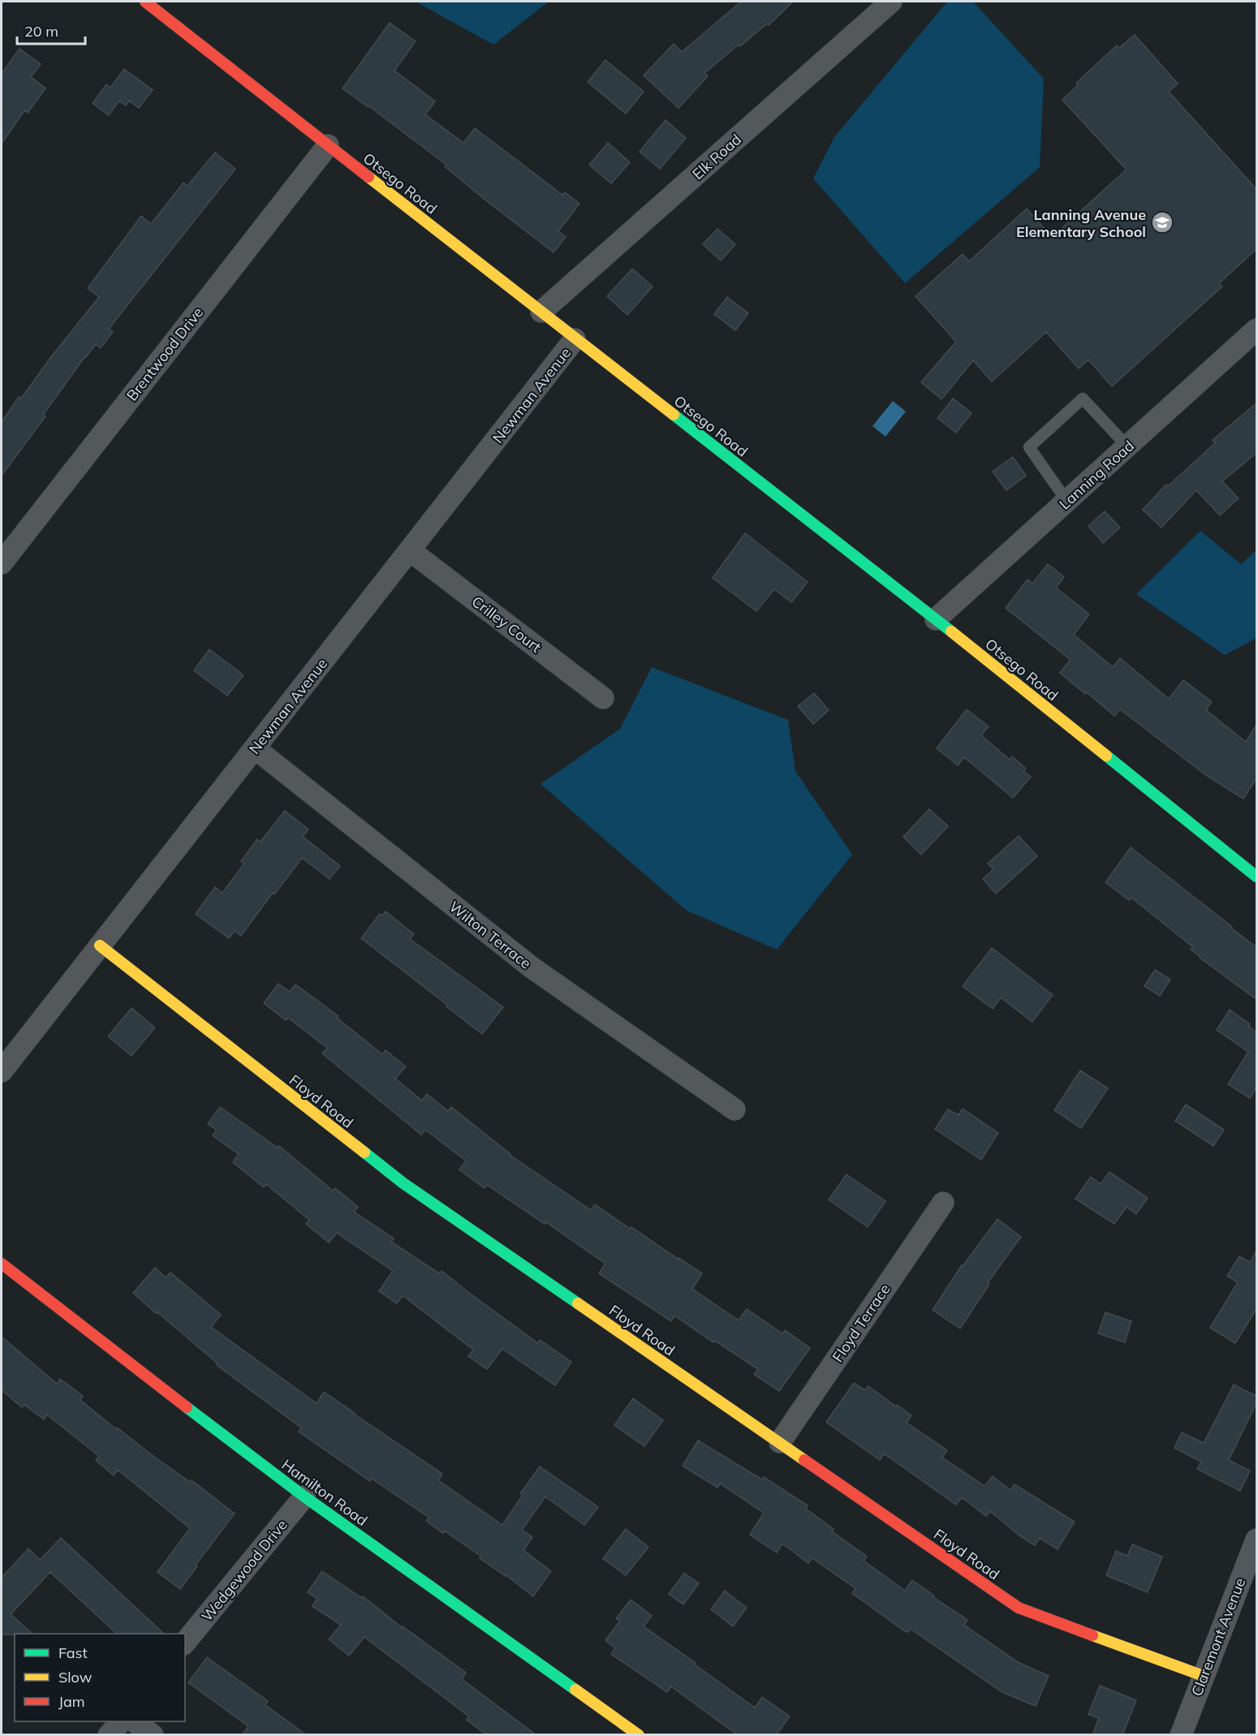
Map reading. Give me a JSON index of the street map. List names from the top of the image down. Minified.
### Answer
{"streets":{"street":["Elk Road","Otsego Road","Brentwood Drive","Newman Avenue","Lanning Road","Crilley Court","Wilton Terrace","Floyd Road","Floyd Terrace","Hamilton Road","Wedgewood Drive","Claremont Avenue"]},"crossings":[["Elk Road","Otsego Road"],["Otsego Road","Brentwood Drive"],["Otsego Road","Newman Avenue"],["Otsego Road","Lanning Road"],["Newman Avenue","Crilley Court"],["Newman Avenue","Wilton Terrace"],["Newman Avenue","Floyd Road"],["Floyd Road","Floyd Terrace"],["Floyd Road","Claremont Avenue"],["Hamilton Road","Wedgewood Drive"]],"places":{"school or university":["Lanning Avenue Elementary School"]},"legend":["Fast","Slow","Jam"],"scale_bar":"20 m"}
